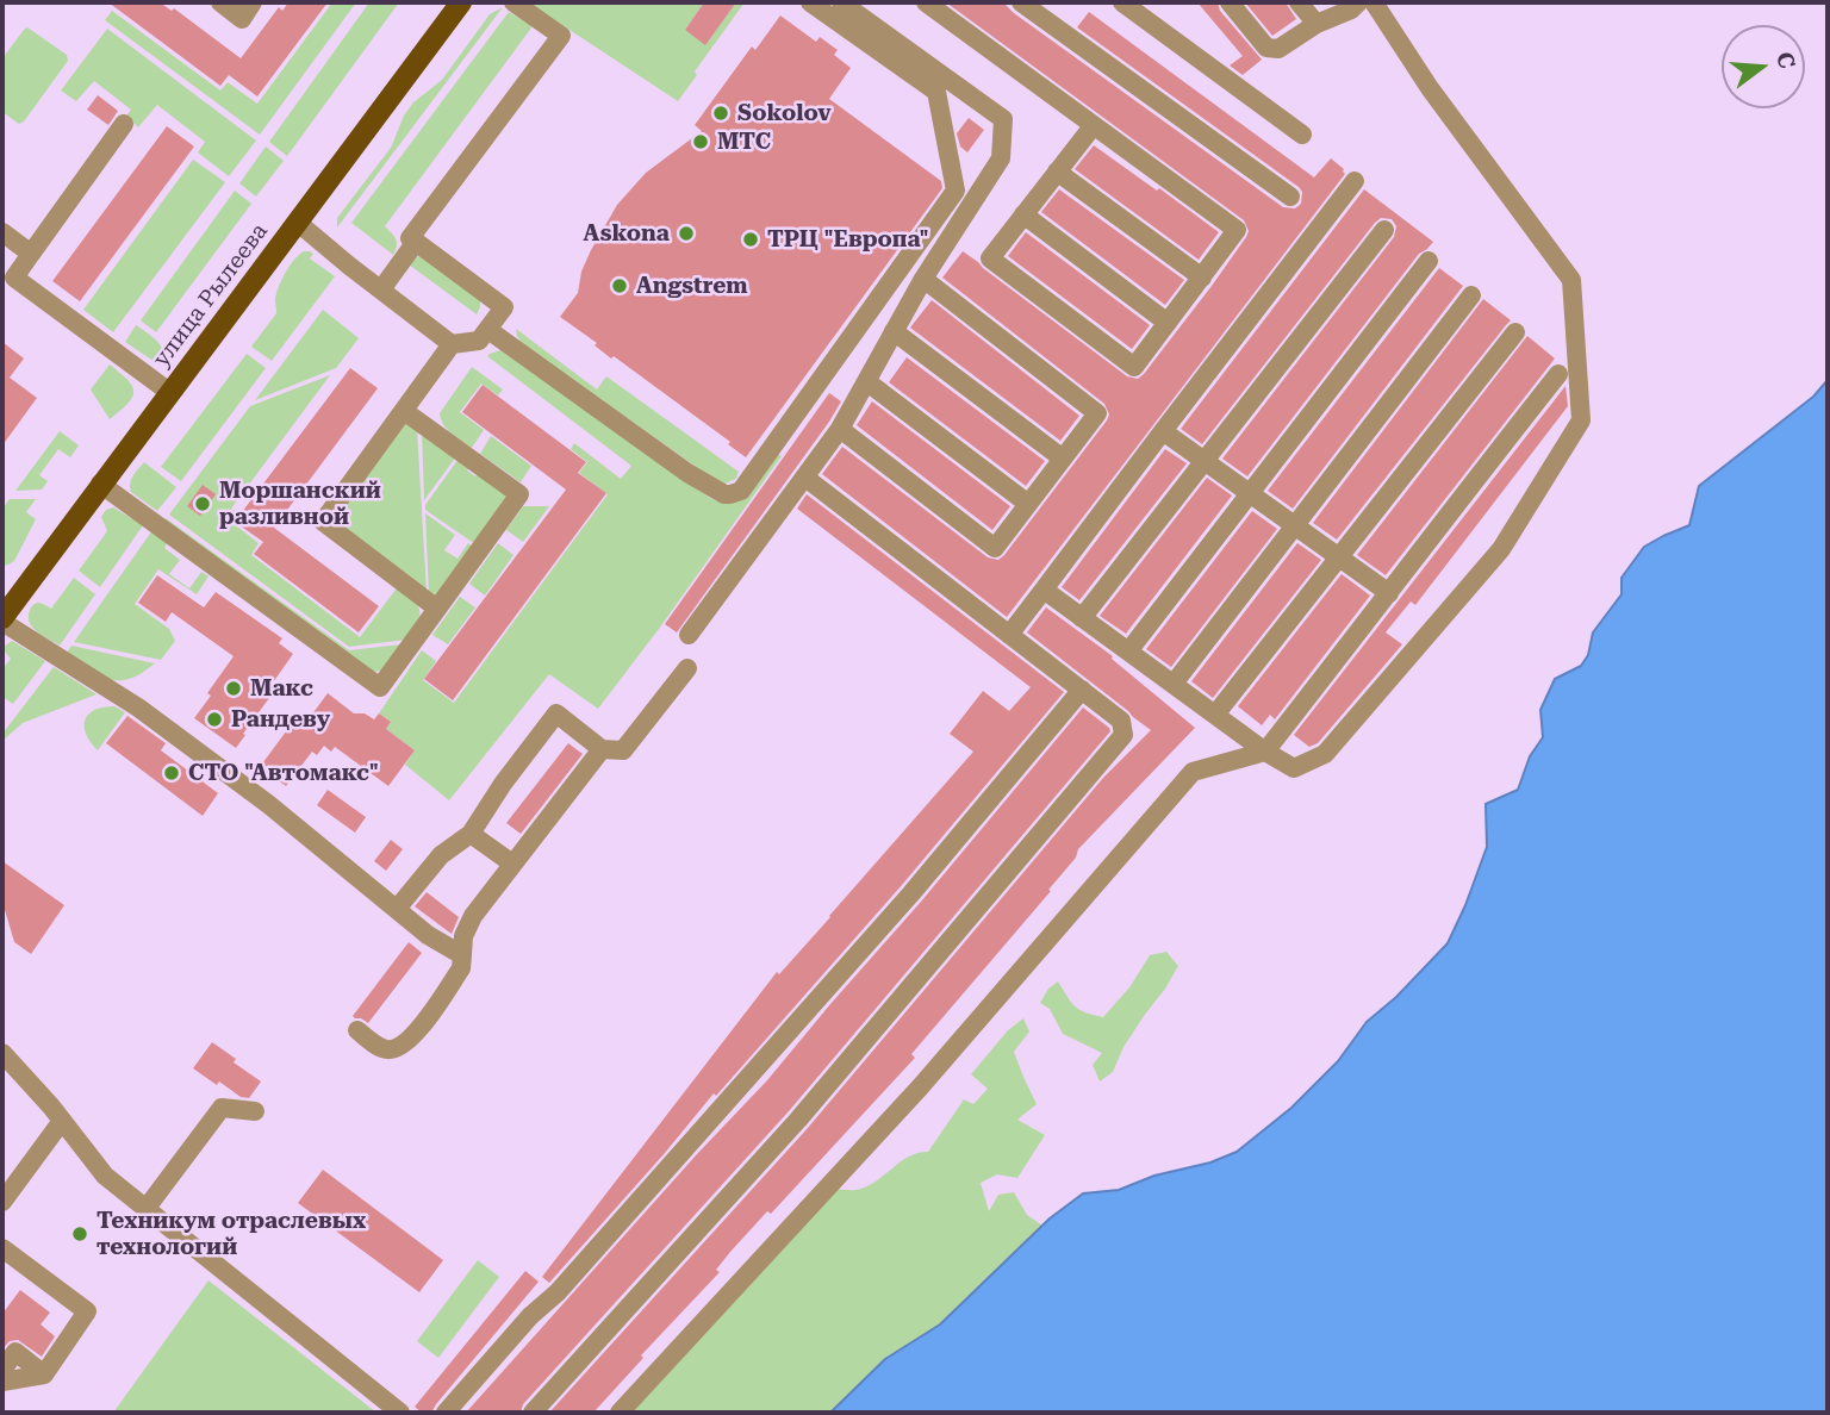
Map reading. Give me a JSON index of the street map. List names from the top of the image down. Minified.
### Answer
{"streets":{"main road":["улица Рылеева"]},"places":["Sokolov","МТС","Askona","ТРЦ \"Европа\"","Angstrem","Моршанский разливной","Макс","Рандеву","СТО \"Автомакс\"","Техникум отраслевых технологий"],"north":"right"}
